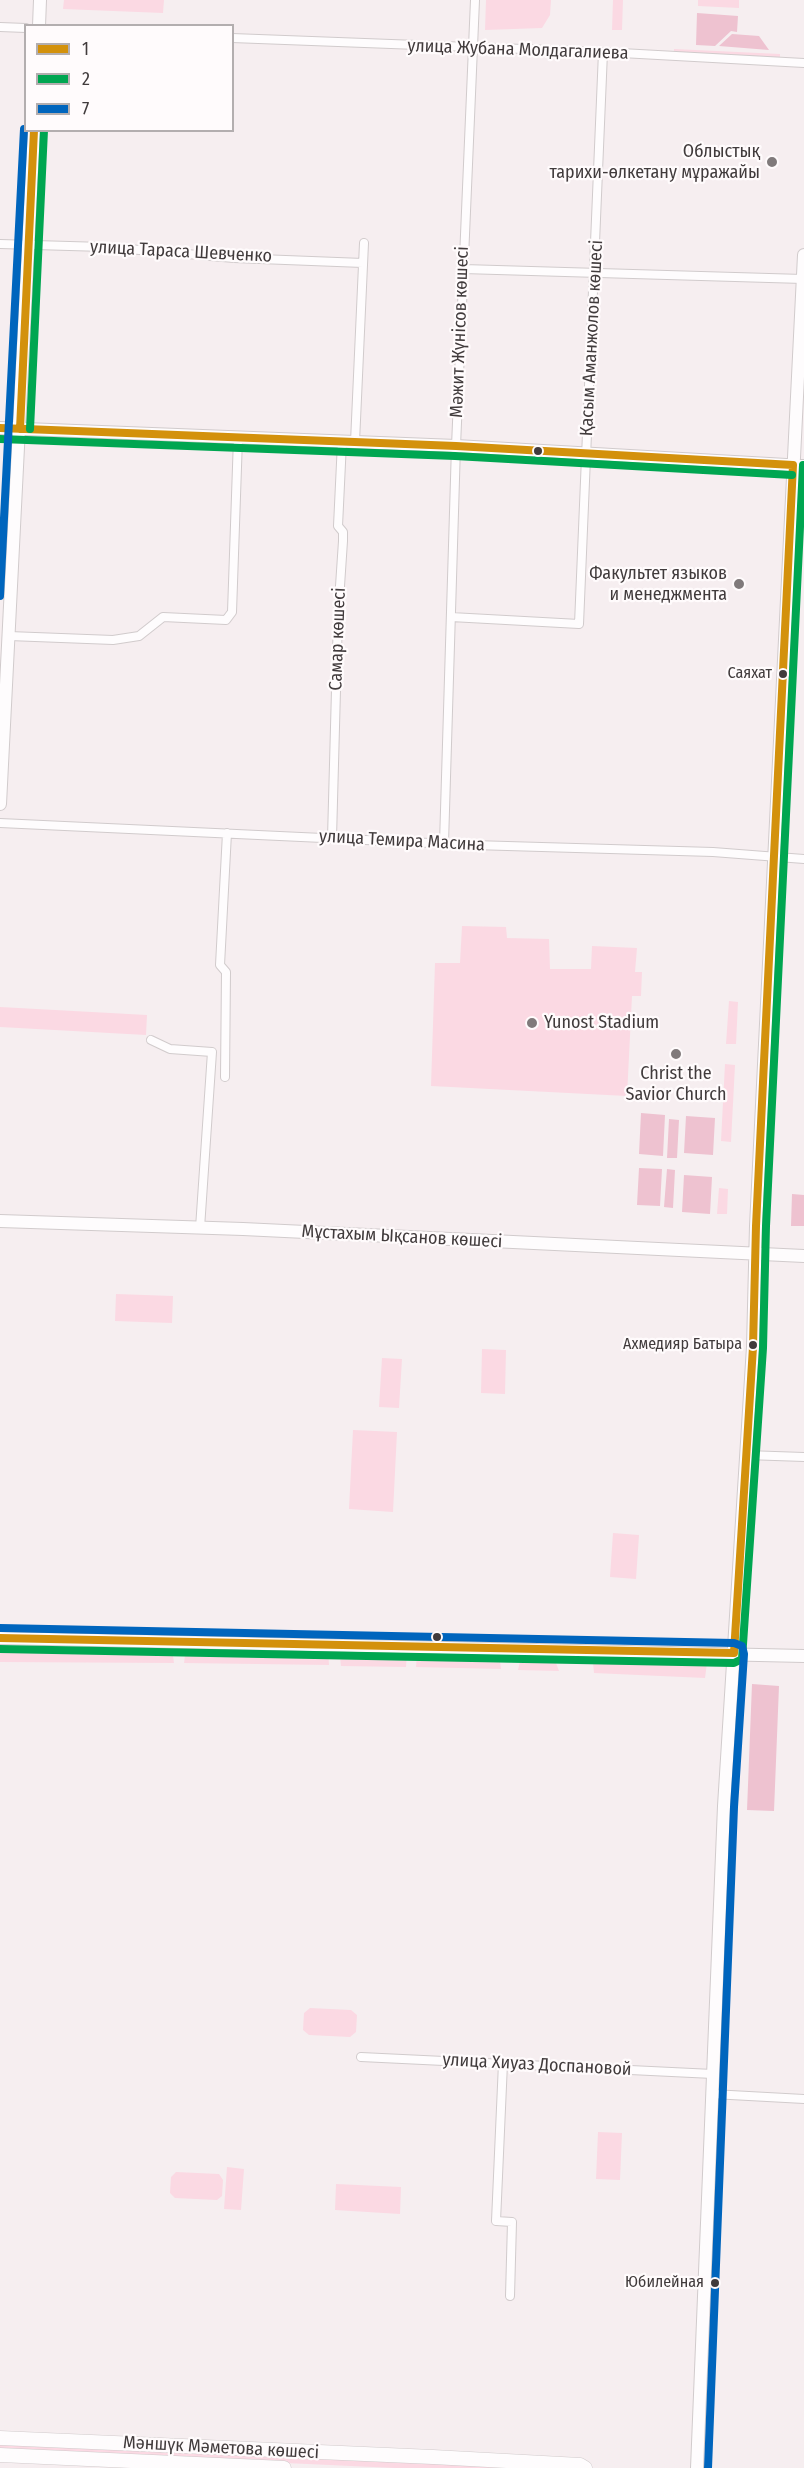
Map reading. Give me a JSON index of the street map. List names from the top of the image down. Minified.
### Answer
{"streets":{"main road":["Мұстахым Ықсанов көшесі","Мәншүк Мәметова көшесі"],"street":["улица Жубана Молдагалиева","улица Тараса Шевченко","Мәжит Жүнісов көшесі","Қасым Аманжолов көшесі","Самар көшесі","улица Темира Масина","улица Хиуаз Доспановой"]},"crossings":[["улица Жубана Молдагалиева","Мәжит Жүнісов көшесі"],["улица Жубана Молдагалиева","Қасым Аманжолов көшесі"],["улица Тараса Шевченко","Самар көшесі"],["Мәжит Жүнісов көшесі","Қасым Аманжолов көшесі"],["Мәжит Жүнісов көшесі","улица Темира Масина"],["Самар көшесі","улица Темира Масина"]],"places":["Облыстық тарихи-өлкетану мұражайы","Факультет языков и менеджмента","Саяхат","Yunost Stadium","Christ the Savior Church","Ахмедияр Батыра","Юбилейная"],"lines":["transit line 7","transit line 1","transit line 2"],"legend":["1","2","7"]}
